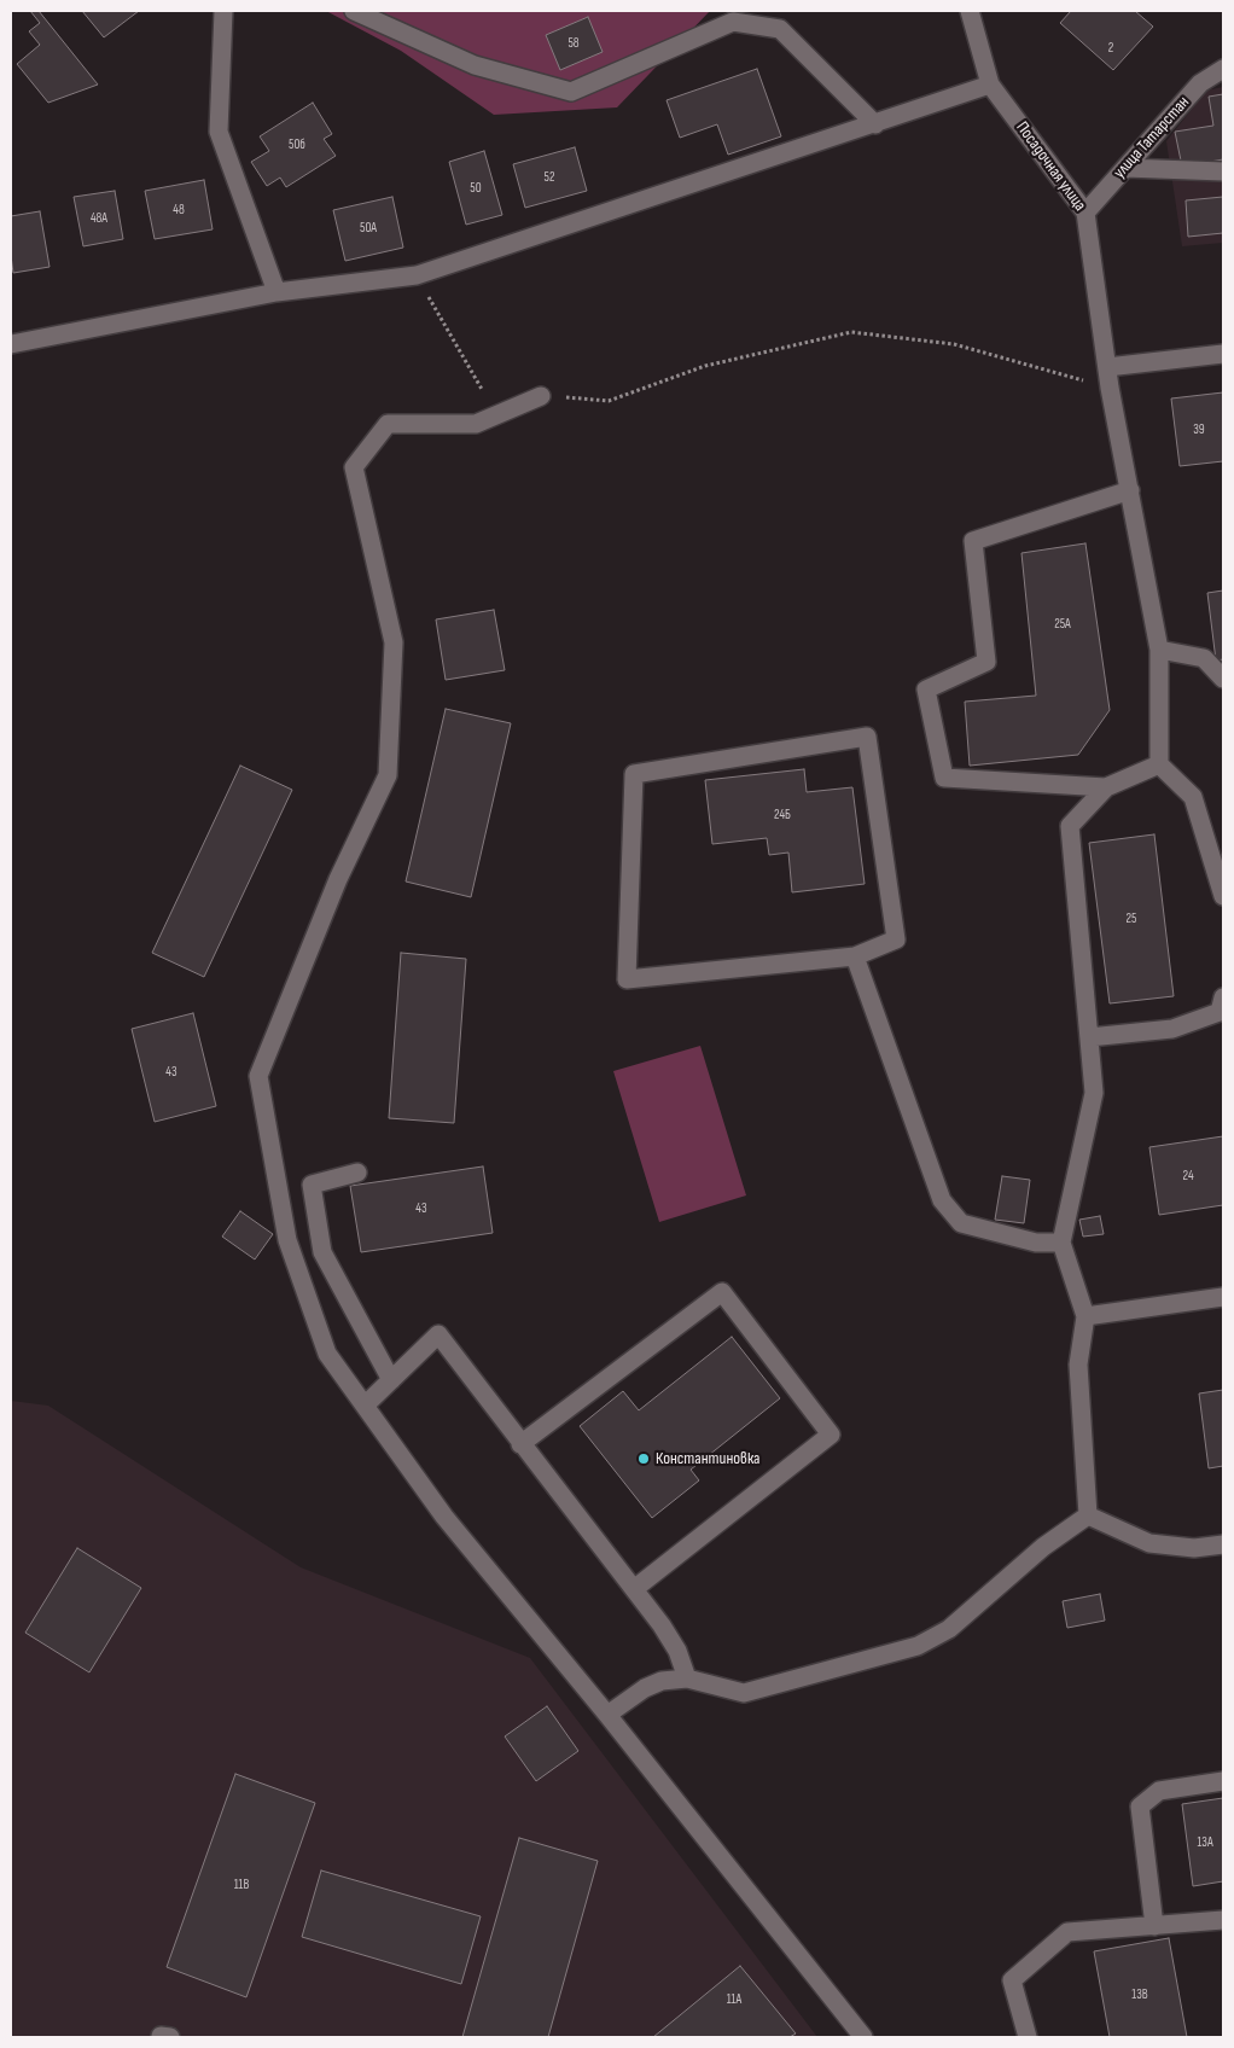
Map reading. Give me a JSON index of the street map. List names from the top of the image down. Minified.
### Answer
{"streets":{"street":["улица Татарстан","Посадочная улица"]},"crossings":[["улица Татарстан","Посадочная улица"]],"places":["Константиновка"],"house_numbers":["58","2","50б","52","50","48","48А","50А","39","25А","24Б","25","43","24","43","13А","11В","13В","11А"]}
